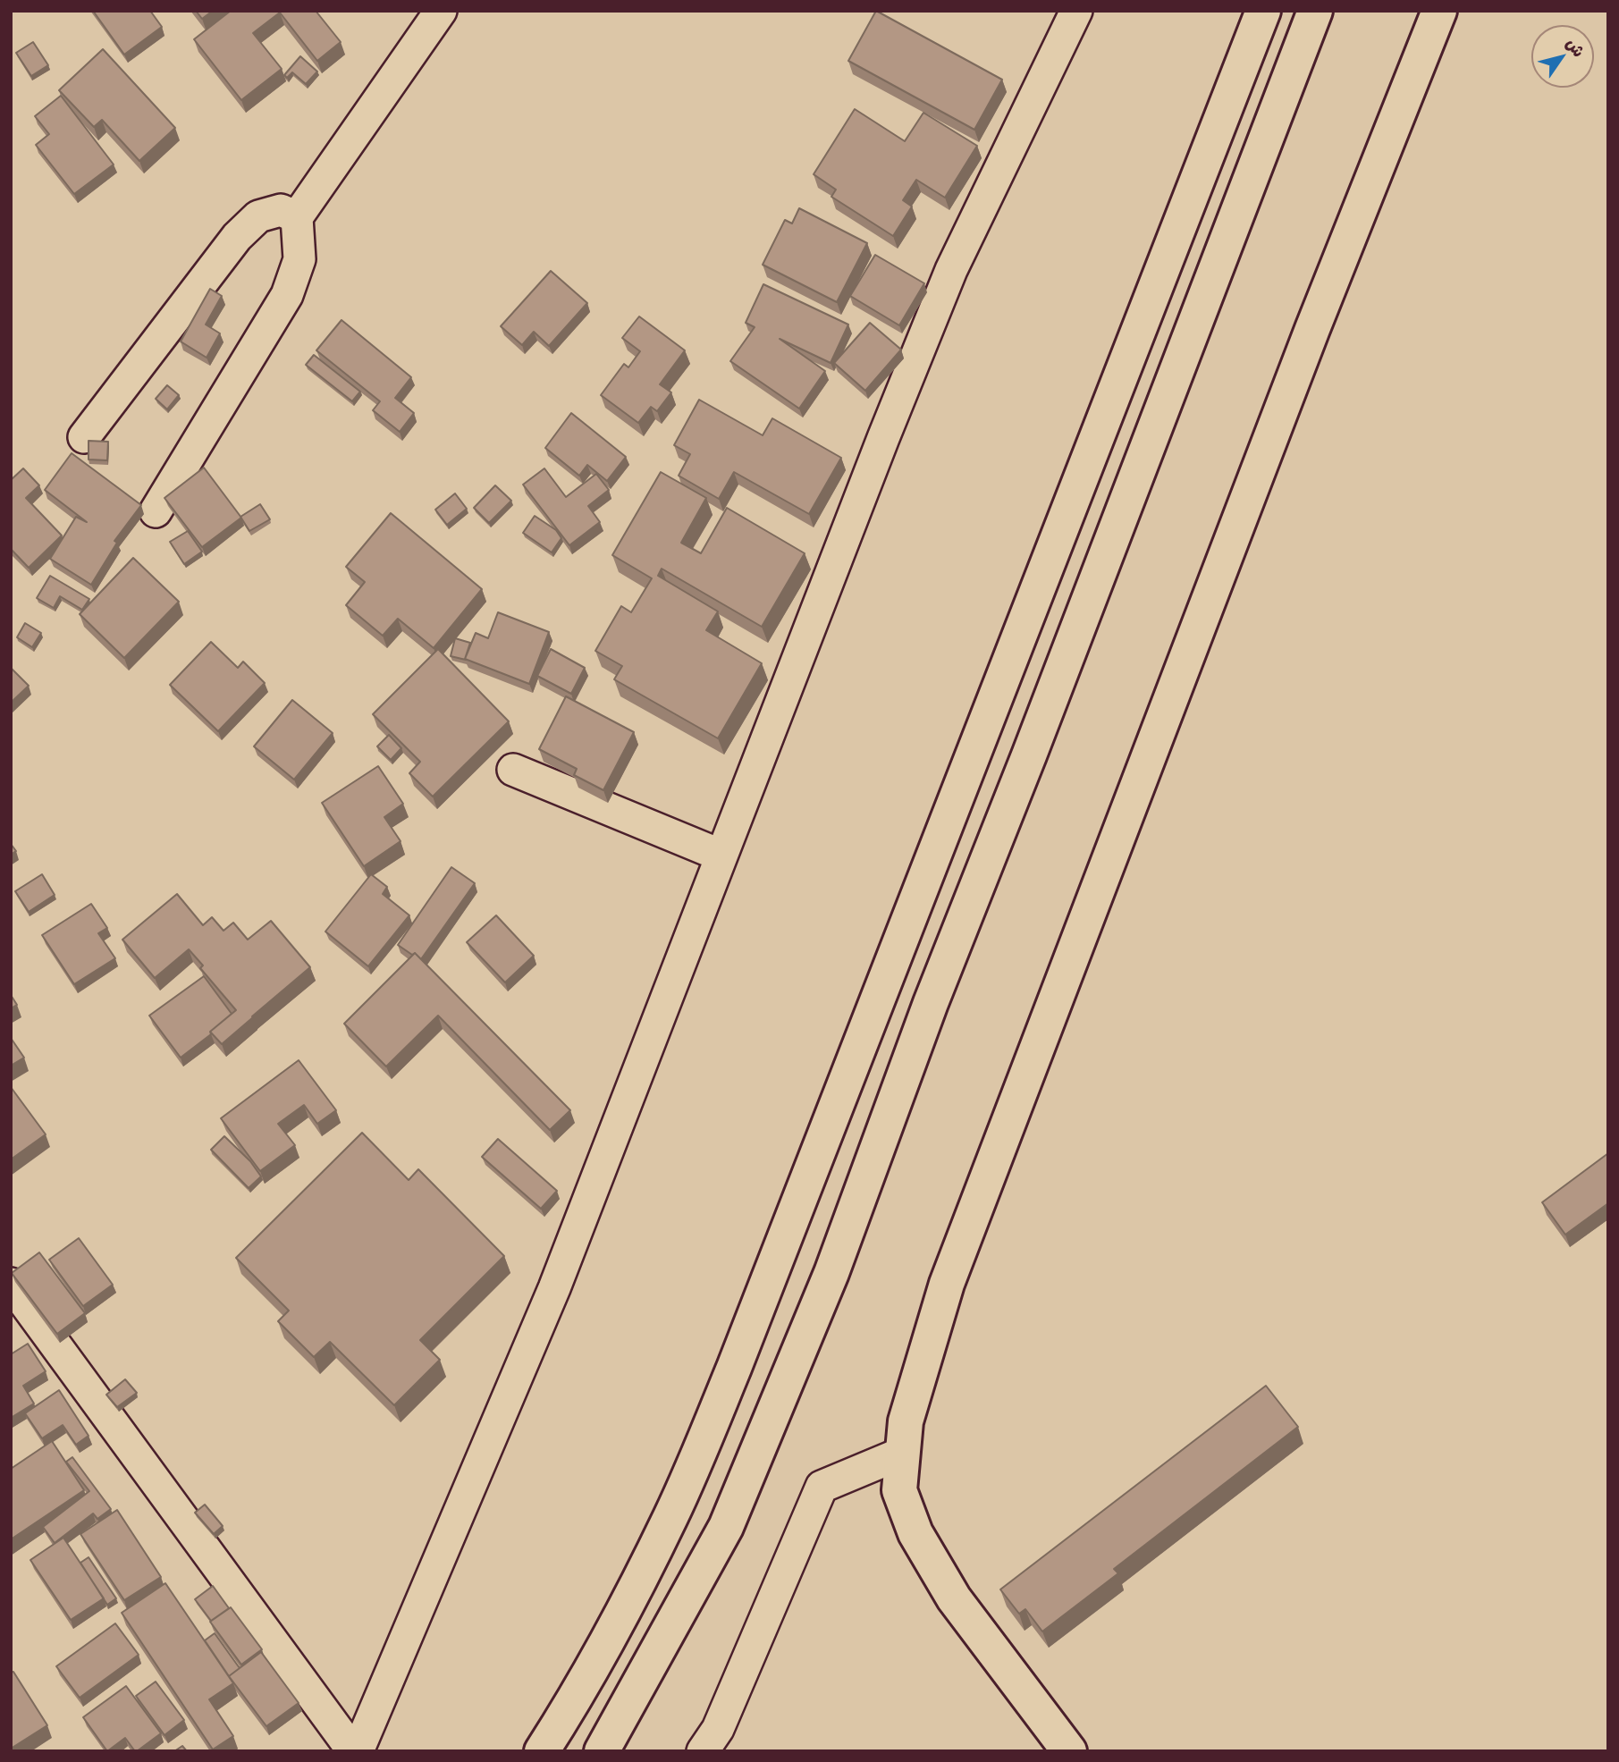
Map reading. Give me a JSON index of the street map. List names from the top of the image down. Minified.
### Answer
{"north":"top right"}
